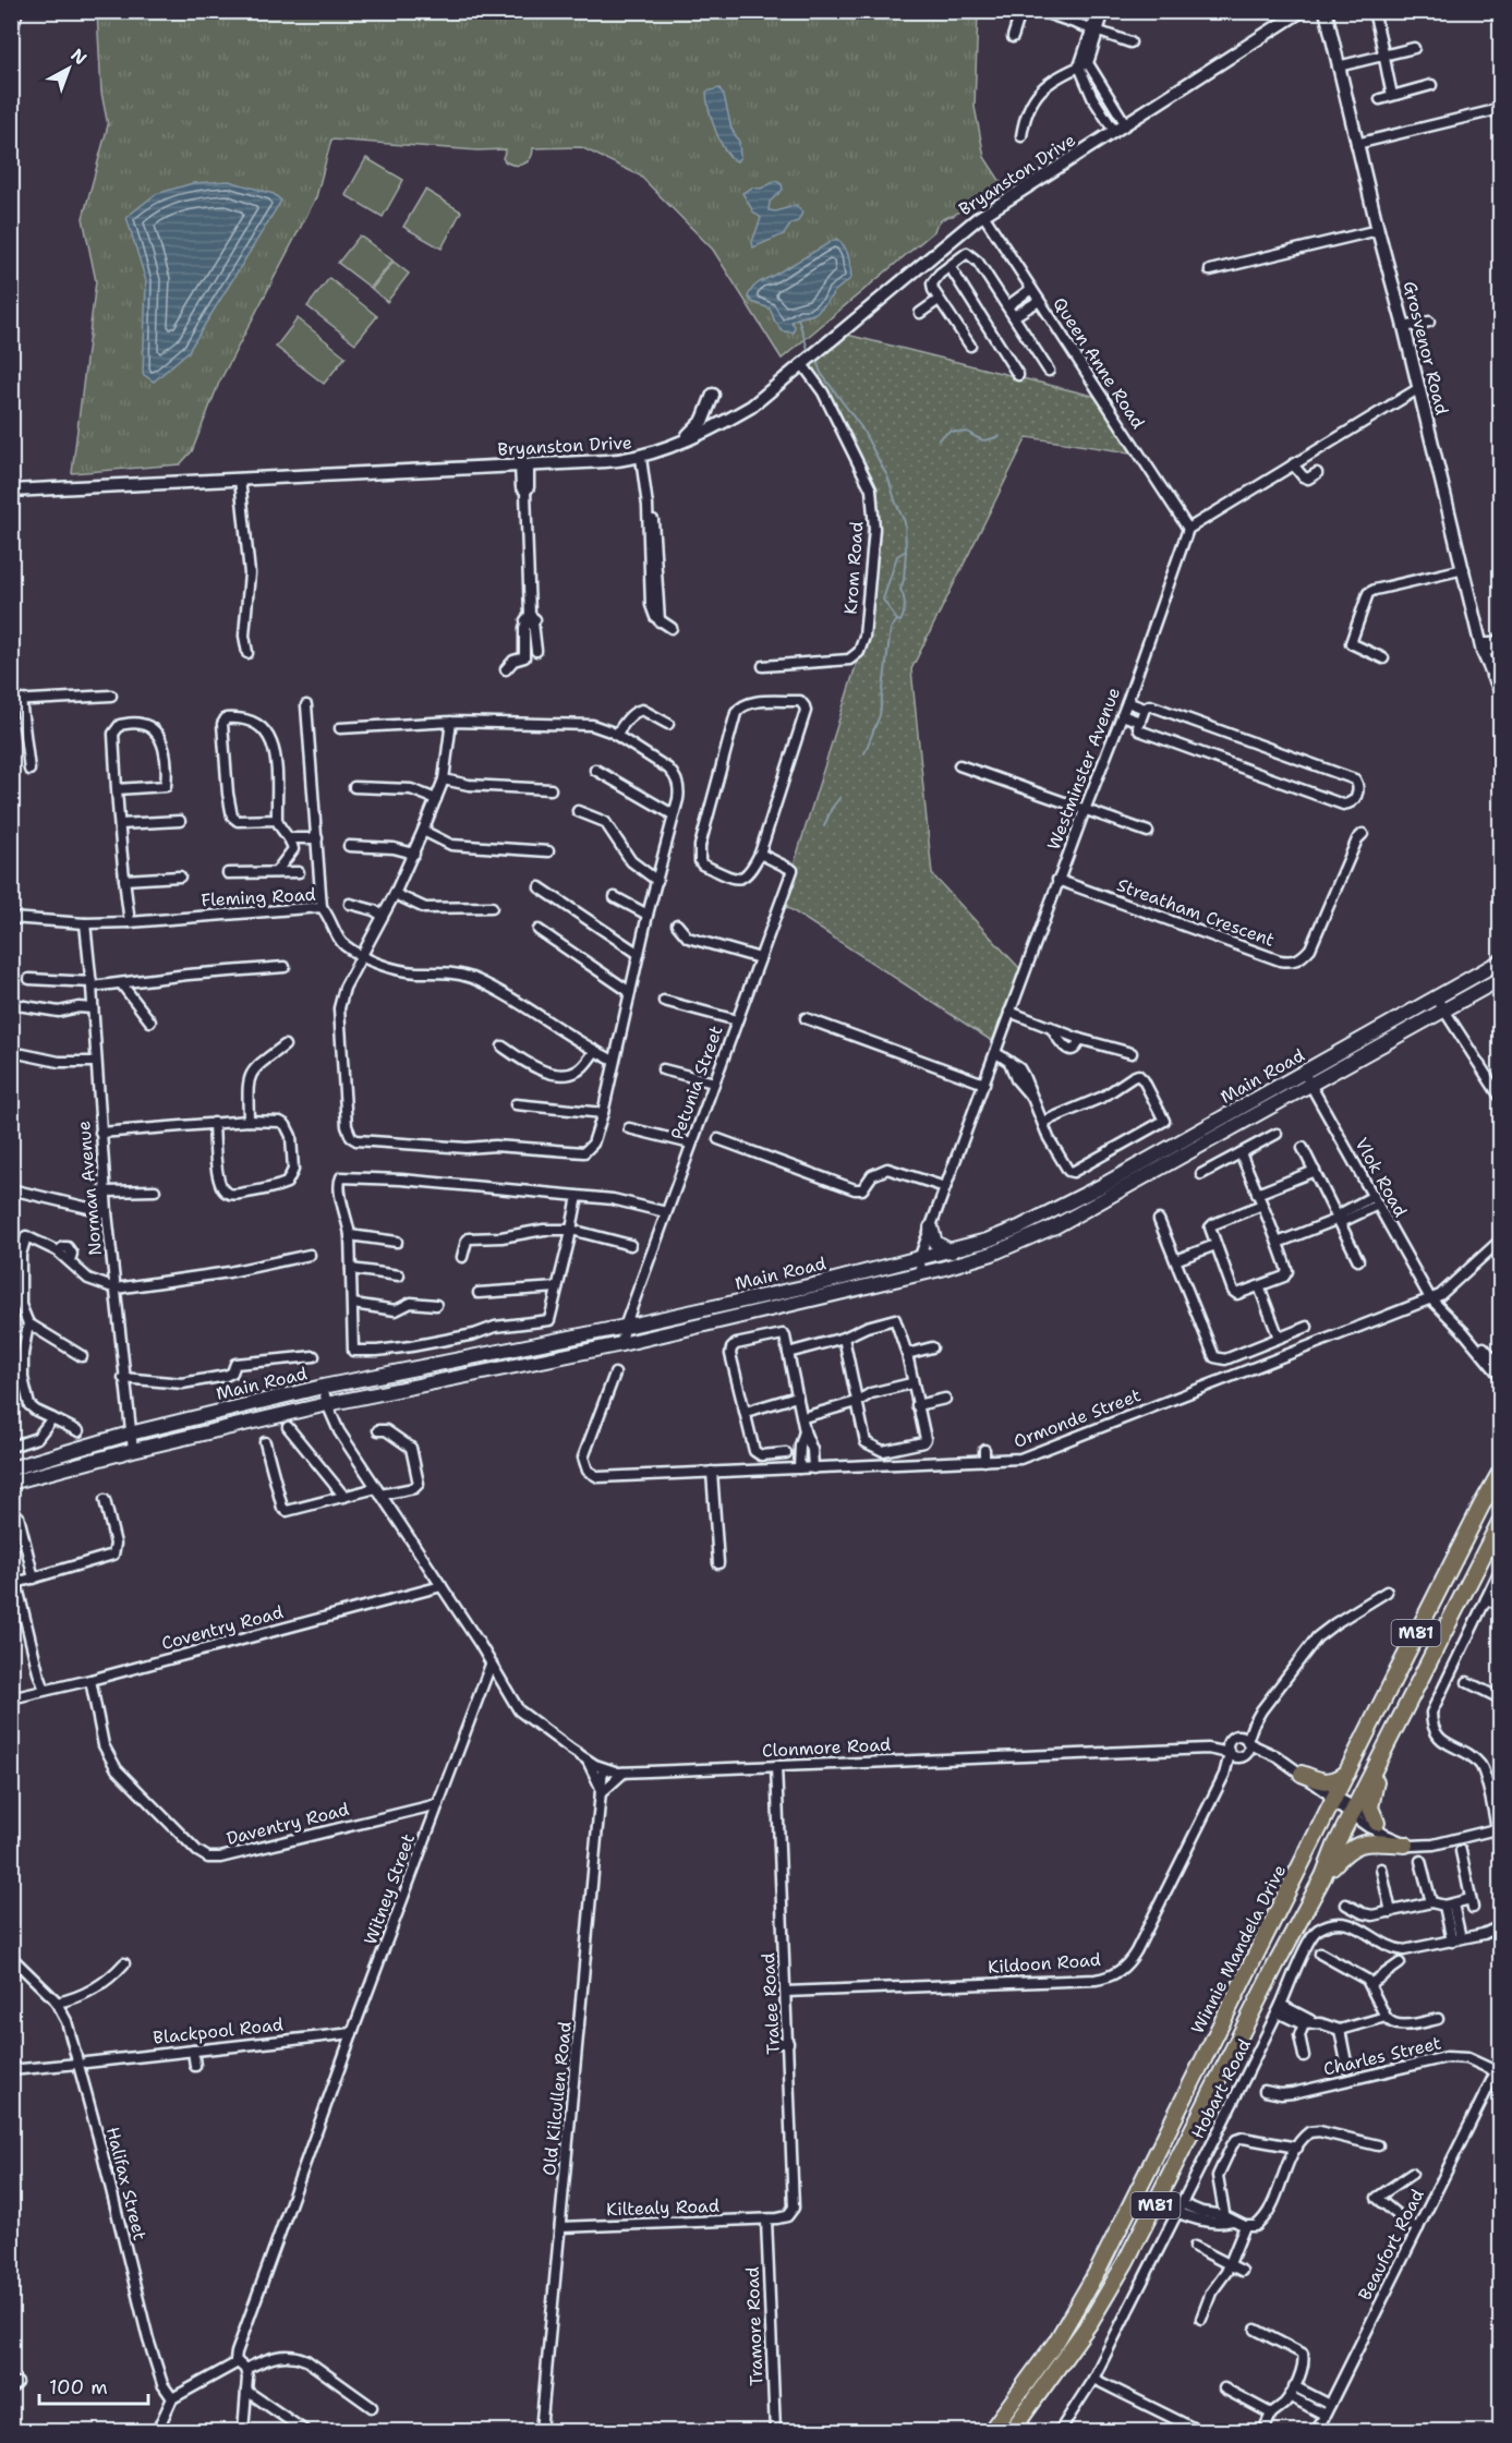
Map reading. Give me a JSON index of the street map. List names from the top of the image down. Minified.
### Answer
{"streets":{"main road":["Main Road","M81","Winnie Mandela Drive"],"street":["Bryanston Drive","Grosvenor Road","Queen Anne Road","Krom Road","Westminster Avenue","Fleming Road","Streatham Crescent","Petunia Street","Vlok Road","Norman Avenue","Ormonde Street","Coventry Road","Clonmore Road","Daventry Road","Witney Street","Kildoon Road","Tralee Road","Blackpool Road","Charles Street","Hobart Road","Old Kilcullen Road","Halifax Street","Kiltealy Road","Beaufort Road","Tramore Road"]},"crossings":[["Bryanston Drive","Queen Anne Road"],["Bryanston Drive","Krom Road"],["Queen Anne Road","Westminster Avenue"],["Westminster Avenue","Streatham Crescent"],["Westminster Avenue","Main Road"],["Fleming Road","Norman Avenue"],["Main Road","Petunia Street"],["Main Road","Vlok Road"],["Main Road","Norman Avenue"],["Vlok Road","Ormonde Street"],["Coventry Road","Daventry Road"],["Clonmore Road","Witney Street"],["Clonmore Road","Kildoon Road"],["Clonmore Road","Tralee Road"],["Clonmore Road","Old Kilcullen Road"],["Daventry Road","Witney Street"],["Witney Street","Blackpool Road"],["Kildoon Road","Tralee Road"],["Tralee Road","Kiltealy Road"],["Tralee Road","Tramore Road"],["Blackpool Road","Halifax Street"],["Charles Street","Beaufort Road"],["Old Kilcullen Road","Kiltealy Road"],["Kiltealy Road","Tramore Road"]],"scale_bar":"100 m","north":"top right"}
